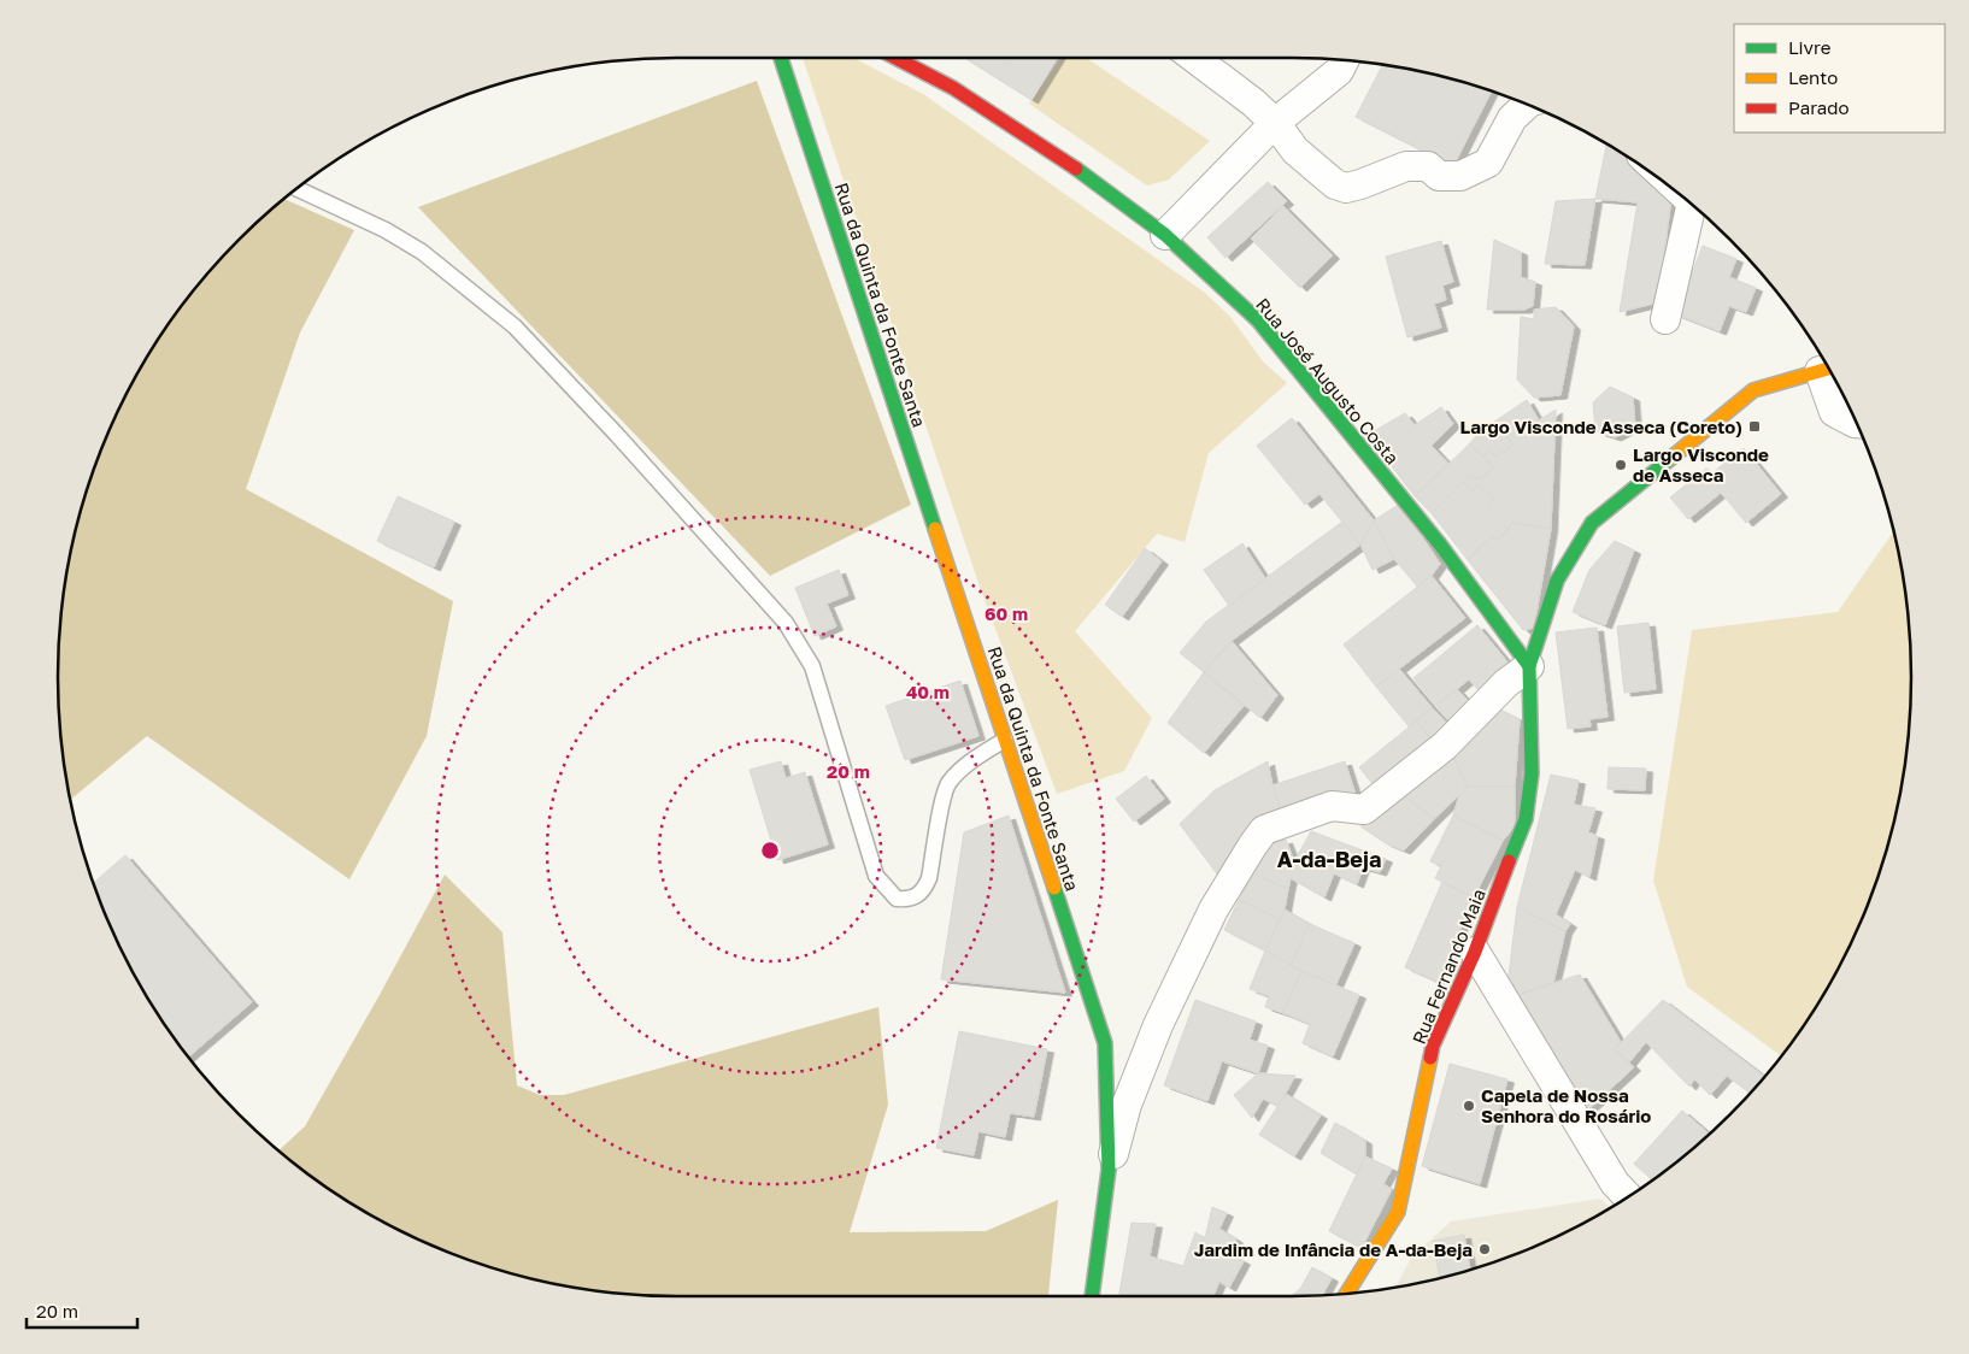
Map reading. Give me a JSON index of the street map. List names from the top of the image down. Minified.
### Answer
{"streets":{"street":["Rua da Quinta da Fonte Santa","Rua José Augusto Costa","Rua Fernando Maia"]},"crossings":[["Rua José Augusto Costa","Rua Fernando Maia"]],"districts":["A-da-Beja"],"places":{"transit":["Largo Visconde Asseca (Coreto)"],"other":["Largo Visconde de Asseca","Capela de Nossa Senhora do Rosário","Jardim de Infância de A-da-Beja"]},"legend":["Livre","Lento","Parado"],"scale_bar":"20 m","rings":["60 m","40 m","20 m"]}
